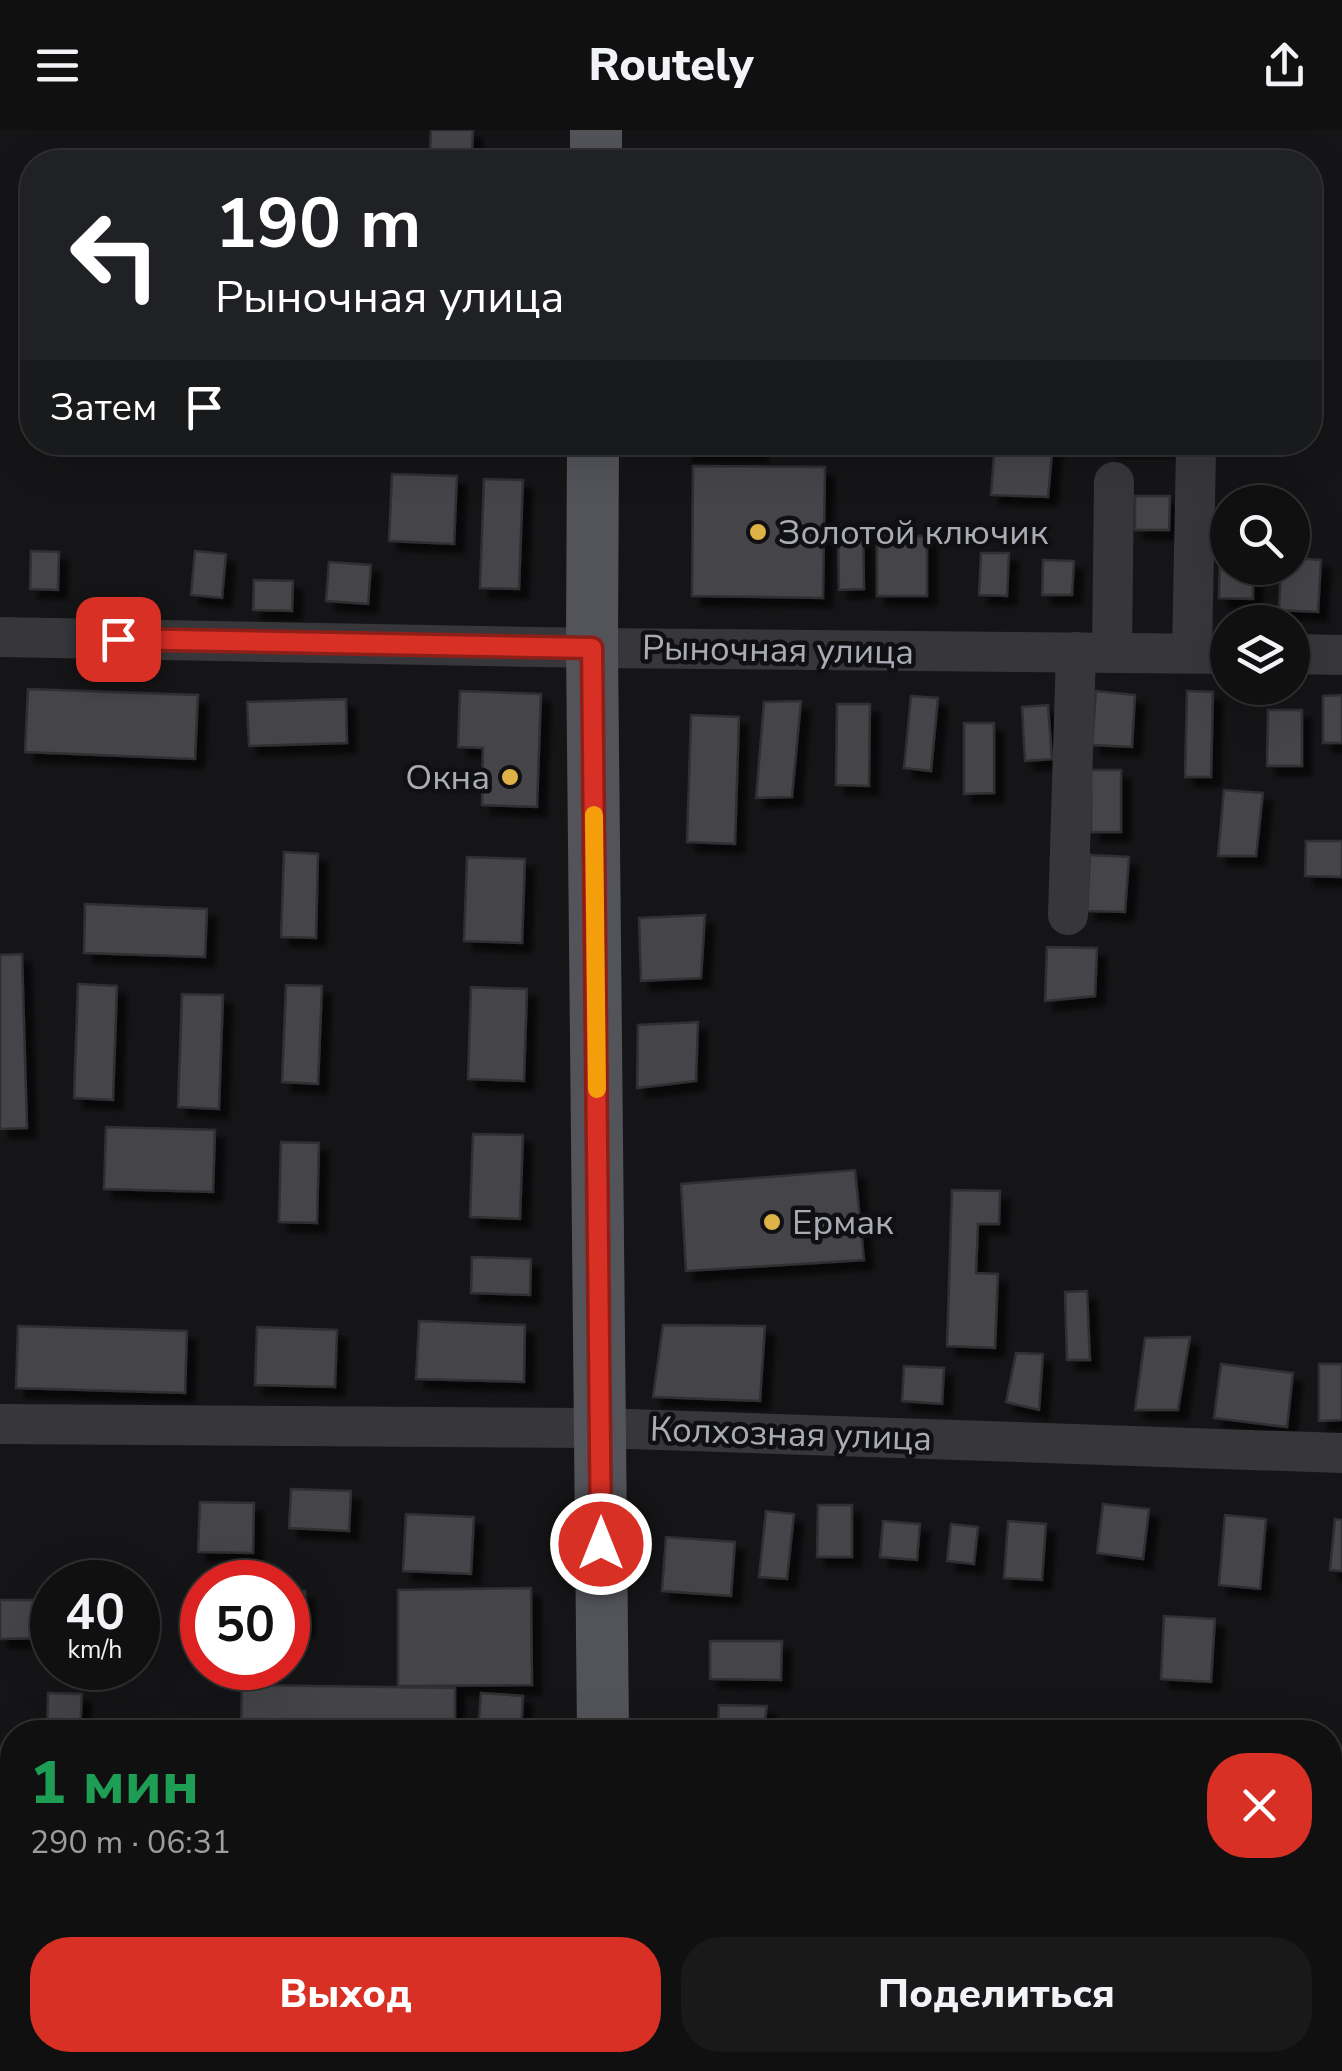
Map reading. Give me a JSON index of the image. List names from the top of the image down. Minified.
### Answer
{"streets":{"street":["Рыночная улица","Колхозная улица"]},"places":["Золотой ключик","Окна","Ермак"],"page":{"header":"Routely","turn":["190 m","Рыночная улица"],"then":"Затем","speed":"40 km/h","limit":"50","heading":["1 мин","290 m · 06:31"],"buttons":["Выход","Поделиться"]}}
